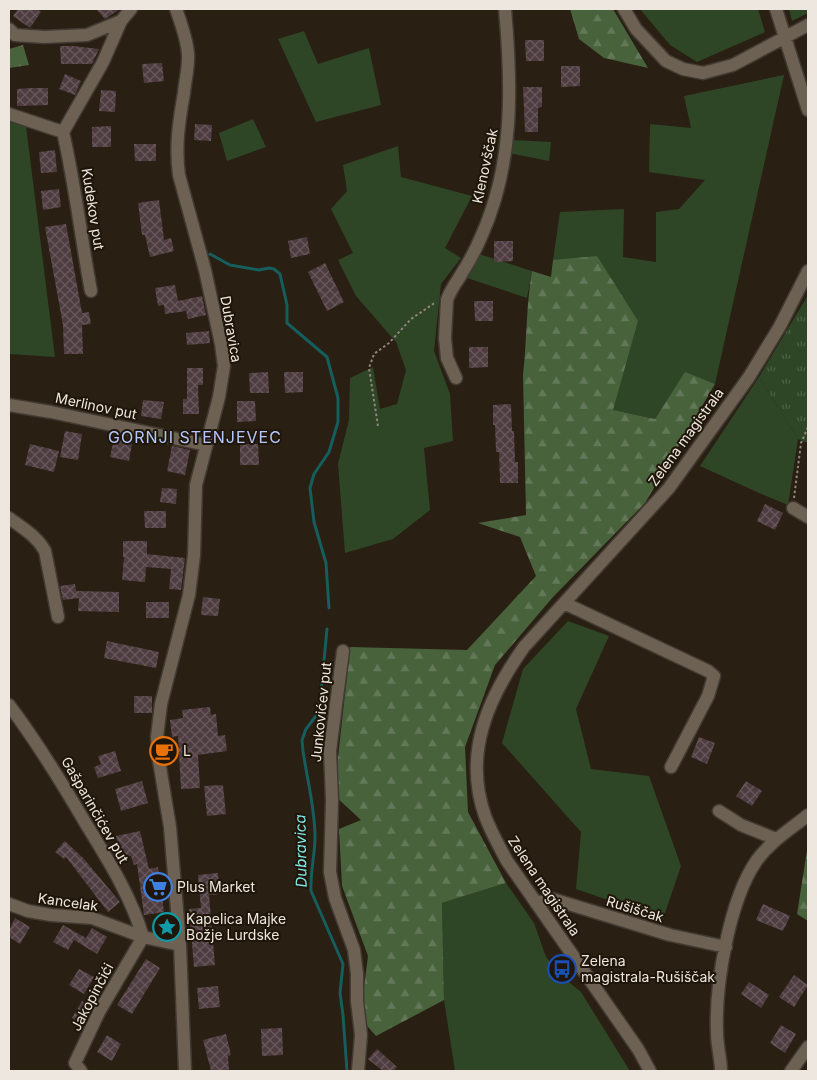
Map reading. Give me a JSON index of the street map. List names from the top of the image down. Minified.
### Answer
{"streets":{"street":["Klenovščak","Kudekov put","Dubravica","Merlinov put","Zelena magistrala","Junkovićev put","Gašparinčićev put","Kancelak","Rušiščak","Jakopinčići"]},"crossings":[["Dubravica","Merlinov put"],["Dubravica","Kancelak"],["Zelena magistrala","Rušiščak"],["Gašparinčićev put","Kancelak"],["Gašparinčićev put","Jakopinčići"],["Kancelak","Jakopinčići"]],"districts":["GORNJI STENJEVEC"],"water":["Dubravica"],"places":{"cafe":["L"],"supermarket":["Plus Market"],"place":["Kapelica Majke Božje Lurdske"],"bus stop":["Zelena magistrala-Rušiščak"]}}
